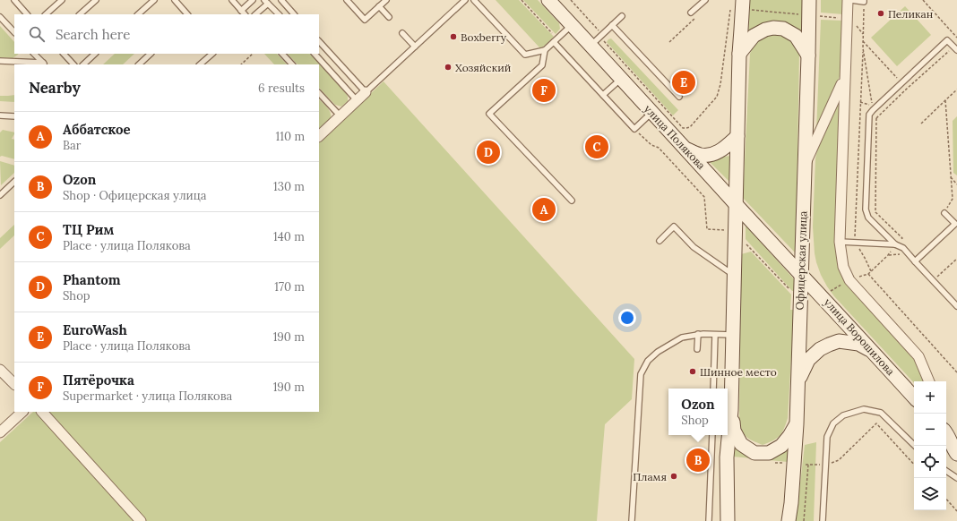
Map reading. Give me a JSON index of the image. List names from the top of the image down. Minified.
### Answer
{"streets":{"main road":["улица Полякова","Офицерская улица","улица Ворошилова"]},"crossings":[["улица Полякова","Офицерская улица"],["улица Полякова","улица Ворошилова"],["Офицерская улица","улица Ворошилова"]],"places":["Пеликан","Boxberry","Хозяйский","Шинное место","Пламя"],"page":{"search":"Search here","heading":["Nearby","6 results"],"pins":["E","F","C","D","A","B"],"list":[{"mark":"A","name":"Аббатское","note":"Bar","value":"110 m"},{"mark":"B","name":"Ozon","note":"Shop · Офицерская улица","value":"130 m"},{"mark":"C","name":"ТЦ Рим","note":"Place · улица Полякова","value":"140 m"},{"mark":"D","name":"Phantom","note":"Shop","value":"170 m"},{"mark":"E","name":"EuroWash","note":"Place · улица Полякова","value":"190 m"},{"mark":"F","name":"Пятёрочка","note":"Supermarket · улица Полякова","value":"190 m"}],"map_buttons":["+","−"],"popup":["Ozon","Shop"]}}
